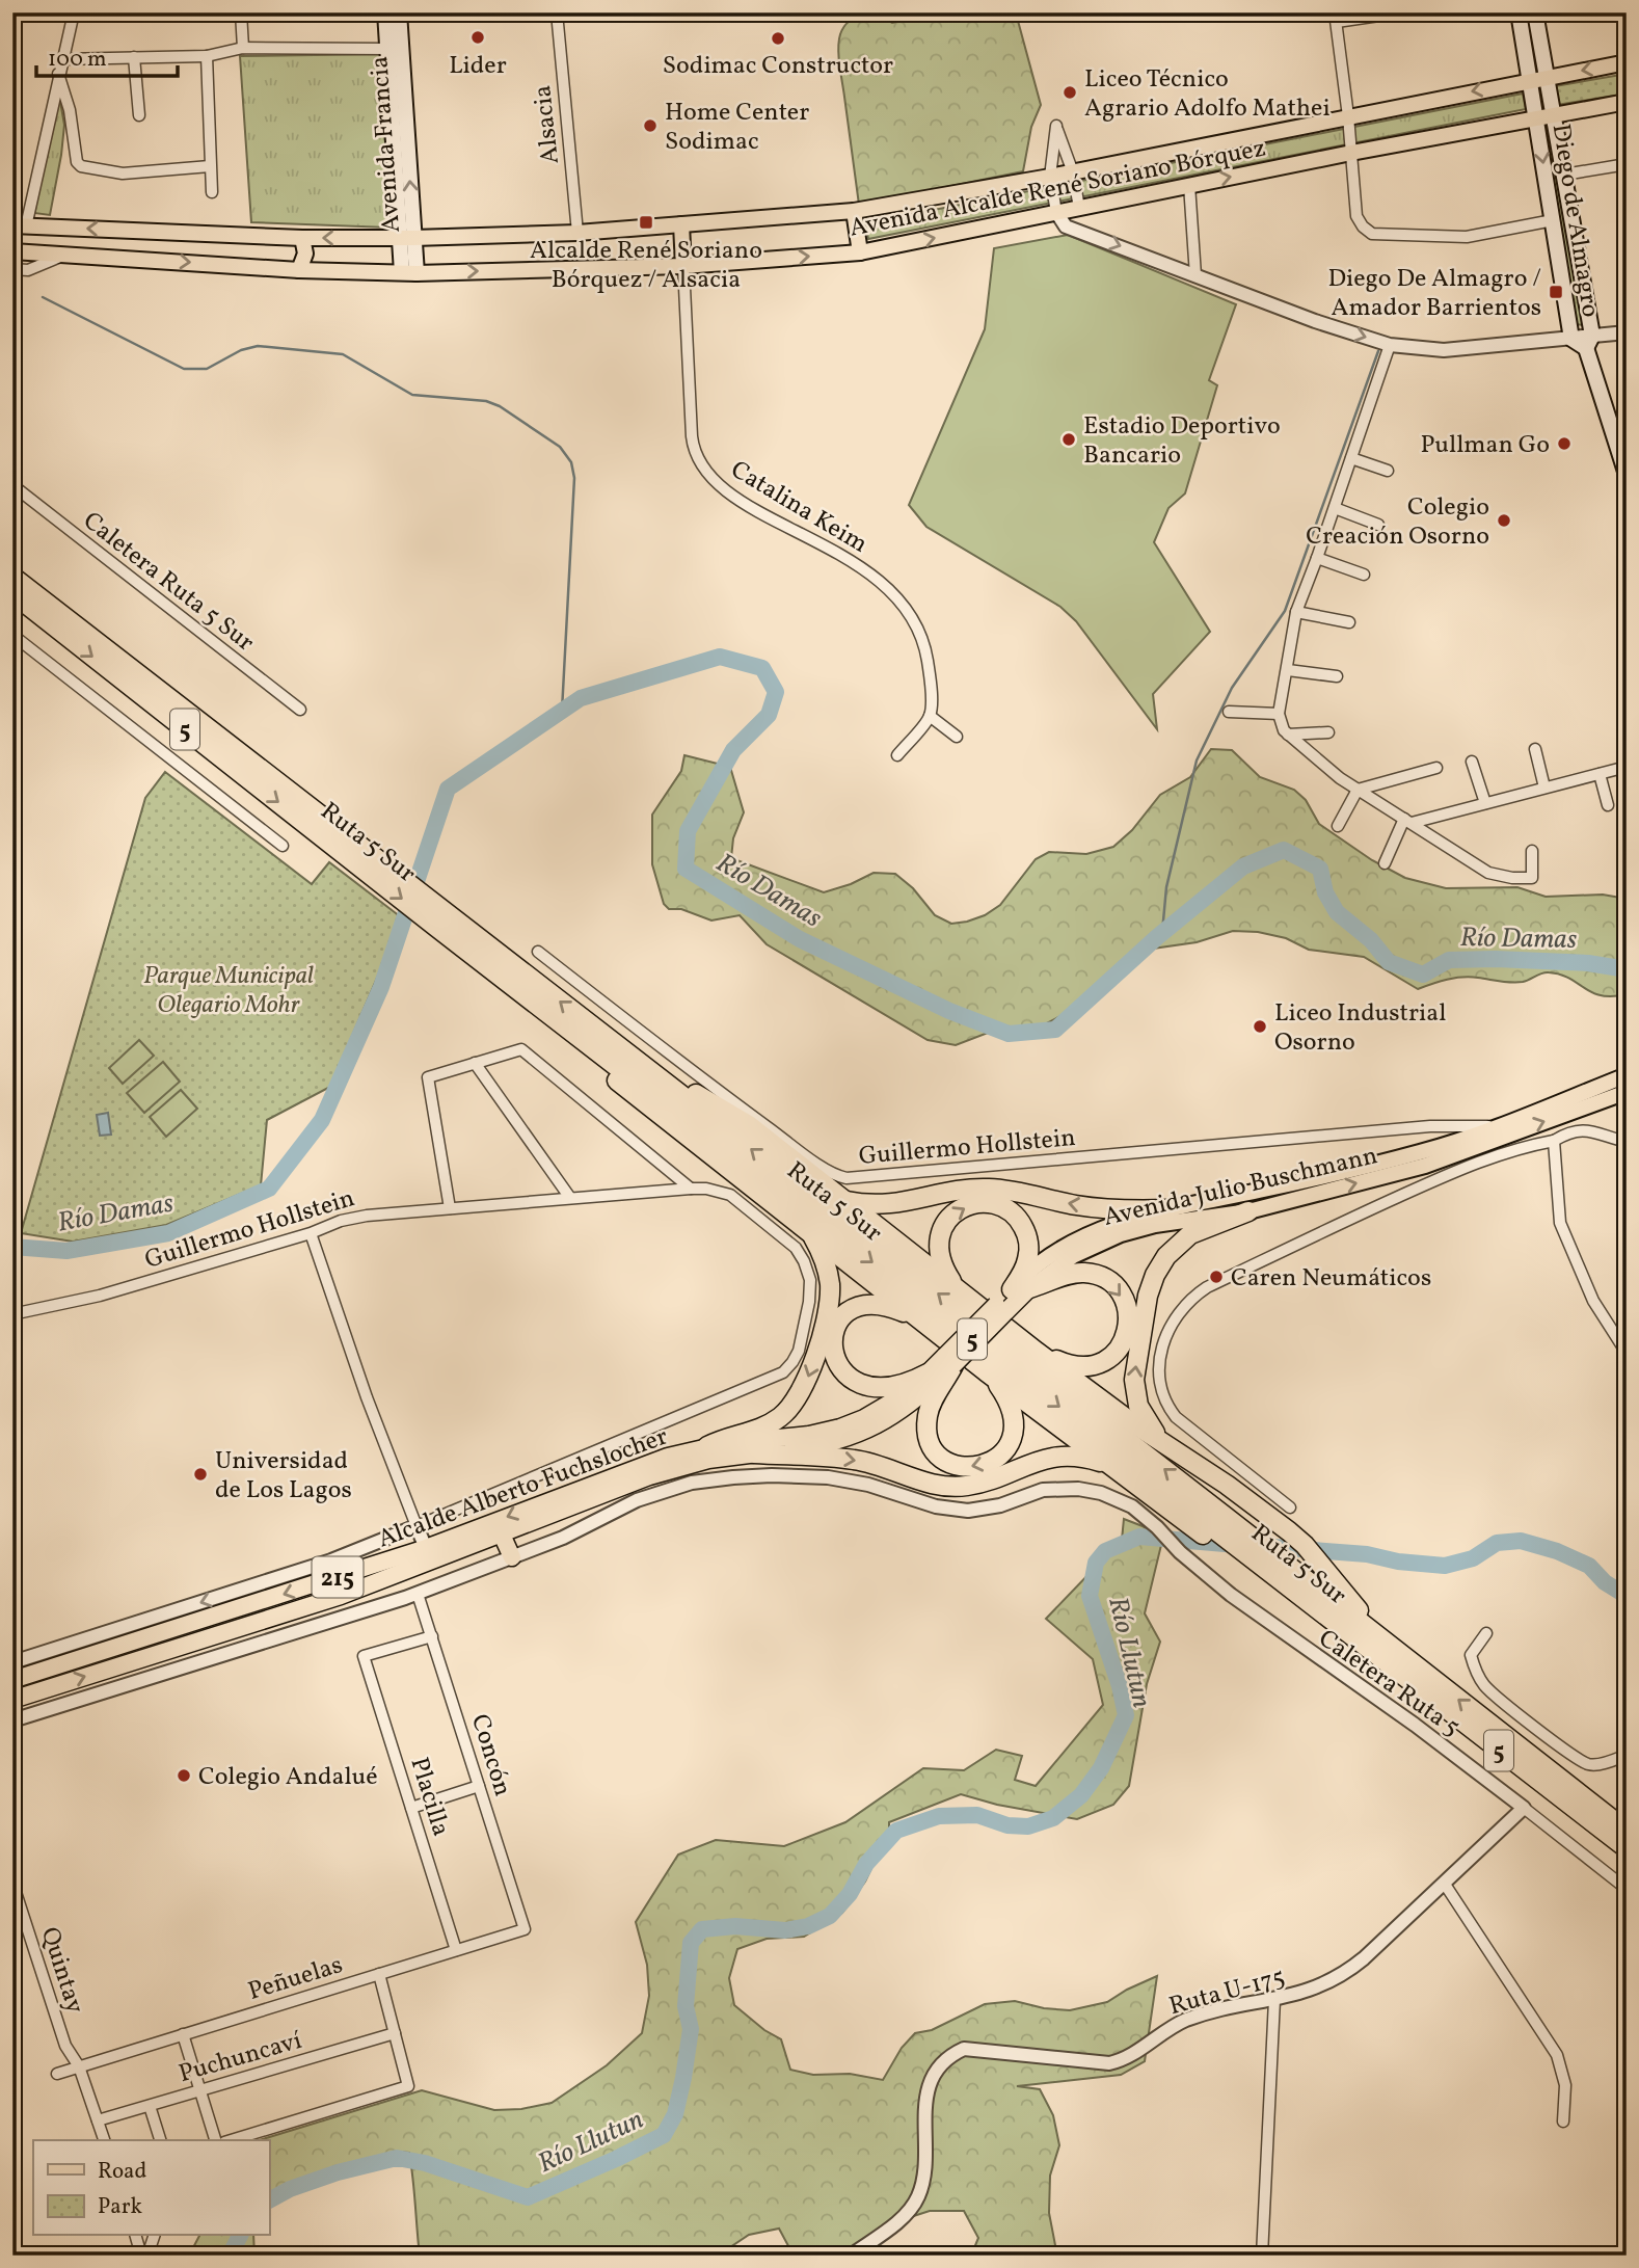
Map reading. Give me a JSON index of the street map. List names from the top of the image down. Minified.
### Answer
{"streets":{"highway":["5","Ruta 5 Sur","Avenida Julio Buschmann","Alcalde Alberto Fuchslocher","215"],"main road":["Avenida Francia","Avenida Alcalde René Soriano Bórquez","Diego de Almagro"],"street":["Alsacia","Catalina Keim","Caletera Ruta 5 Sur","Guillermo Hollstein","Caletera Ruta 5","Concón","Placilla","Quintay","Peñuelas","Ruta U-175","Puchuncaví"]},"crossings":[["Alsacia","Avenida Alcalde René Soriano Bórquez"],["Avenida Francia","Avenida Alcalde René Soriano Bórquez"],["Avenida Alcalde René Soriano Bórquez","Diego de Almagro"],["Avenida Alcalde René Soriano Bórquez","Catalina Keim"],["Guillermo Hollstein","Avenida Julio Buschmann"],["Guillermo Hollstein","Alcalde Alberto Fuchslocher"],["Avenida Julio Buschmann","Alcalde Alberto Fuchslocher"],["Alcalde Alberto Fuchslocher","Caletera Ruta 5"],["Alcalde Alberto Fuchslocher","Concón"],["Caletera Ruta 5","Ruta U-175"],["Concón","Placilla"],["Concón","Peñuelas"],["Placilla","Peñuelas"],["Quintay","Peñuelas"],["Quintay","Puchuncaví"]],"water":["Río Damas","Río Llutun"],"parks":["Parque Municipal Olegario Mohr"],"places":{"other":["Lider","Sodimac Constructor","Liceo Técnico Agrario Adolfo Mathei","Home Center Sodimac","Estadio Deportivo Bancario","Pullman Go","Colegio Creación Osorno","Liceo Industrial Osorno","Caren Neumáticos","Universidad de Los Lagos","Colegio Andalué"],"transit":["Alcalde René Soriano Bórquez / Alsacia","Diego De Almagro / Amador Barrientos"]},"legend":["Road","Park"],"scale_bar":"100 m"}
